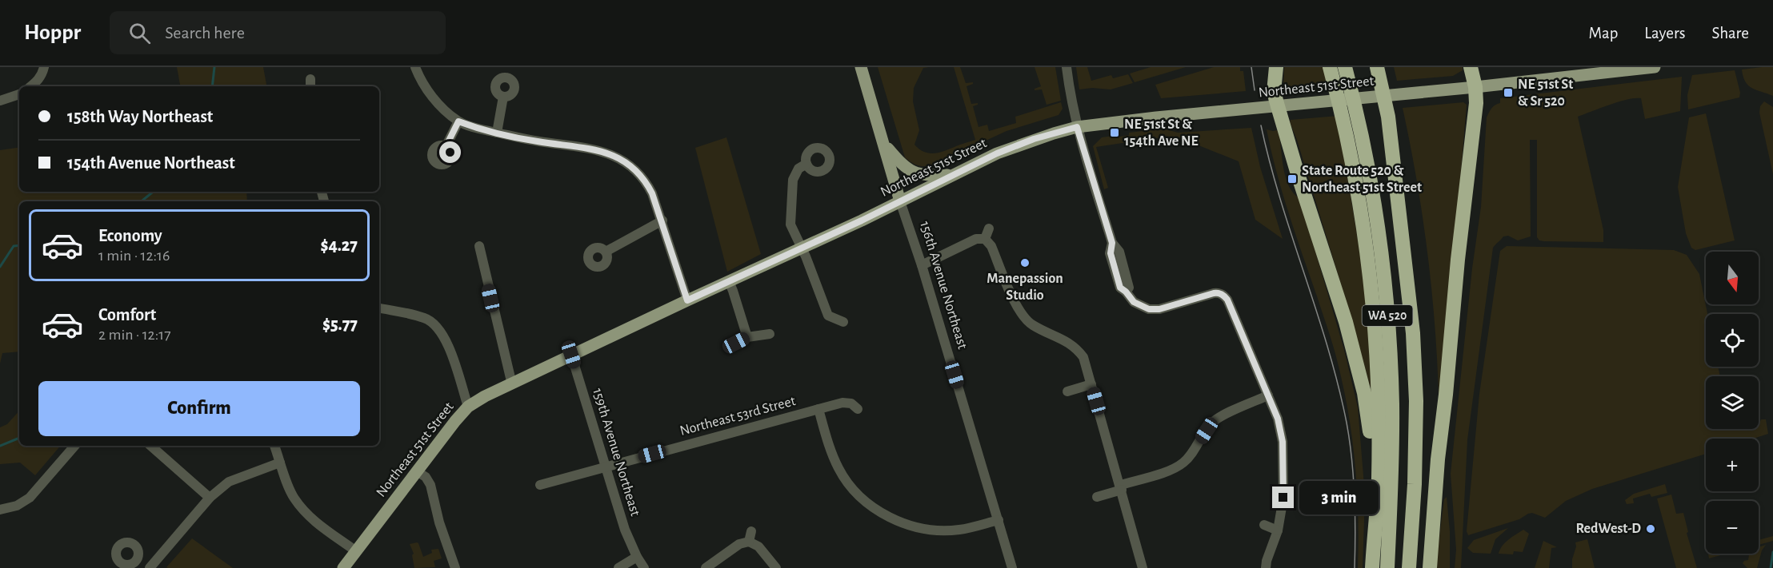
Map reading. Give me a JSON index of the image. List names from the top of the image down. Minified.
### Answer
{"streets":{"highway":["WA 520"],"main road":["Northeast 51st Street","156th Avenue Northeast"],"street":["Northeast 53rd Street","159th Avenue Northeast"]},"crossings":[["Northeast 51st Street","156th Avenue Northeast"],["Northeast 51st Street","159th Avenue Northeast"],["Northeast 53rd Street","159th Avenue Northeast"]],"places":{"transit":["NE 51st St & Sr 520","NE 51st St & 154th Ave NE","State Route 520 & Northeast 51st Street"],"other":["Manepassion Studio","RedWest-D"]},"north":"bottom","page":{"header":"Hoppr","search":"Search here","nav":["Map","Layers","Share"],"banner":["158th Way Northeast","154th Avenue Northeast"],"list":[{"name":"Economy","note":"1 min · 12:16","value":"$4.27"},{"name":"Comfort","note":"2 min · 12:17","value":"$5.77"}],"map_buttons":["+","−"],"buttons":"Confirm","bubble":"3 min"}}
